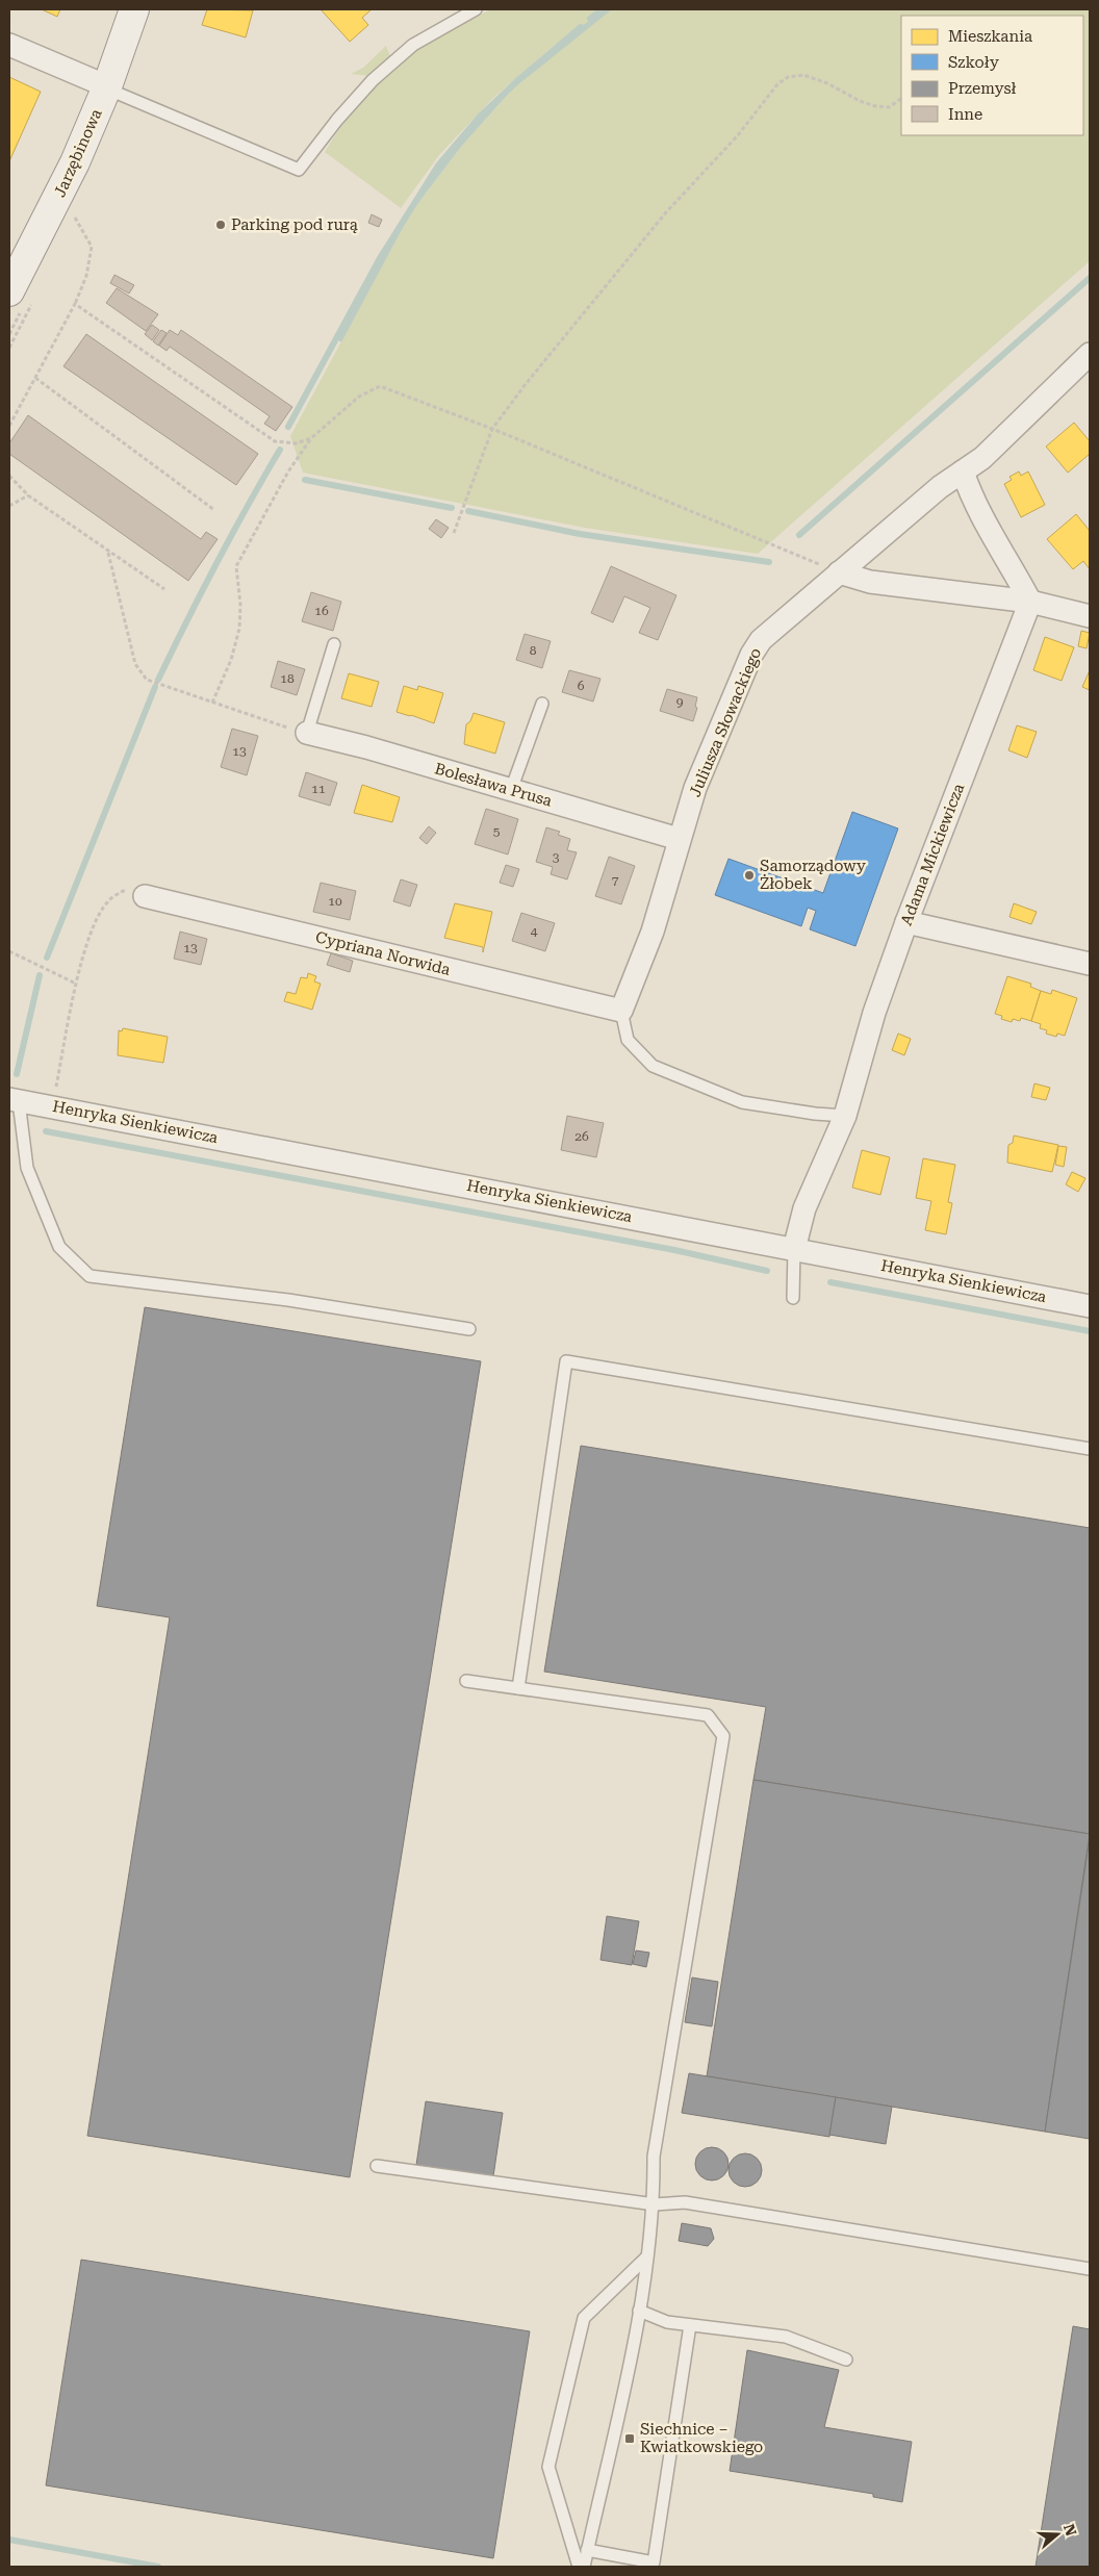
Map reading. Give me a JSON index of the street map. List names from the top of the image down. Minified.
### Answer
{"streets":{"street":["Jarzębinowa","Juliusza Słowackiego","Bolesława Prusa","Adama Mickiewicza","Cypriana Norwida","Henryka Sienkiewicza"]},"crossings":[["Juliusza Słowackiego","Bolesława Prusa"],["Juliusza Słowackiego","Cypriana Norwida"],["Adama Mickiewicza","Henryka Sienkiewicza"]],"places":{"other":["Parking pod rurą","Samorządowy Żłobek"],"transit":["Siechnice – Kwiatkowskiego"]},"house_numbers":["16","8","18","6","9","13","11","5","3","7","10","4","13","26"],"legend":["Mieszkania","Szkoły","Przemysł","Inne"],"north":"right"}
